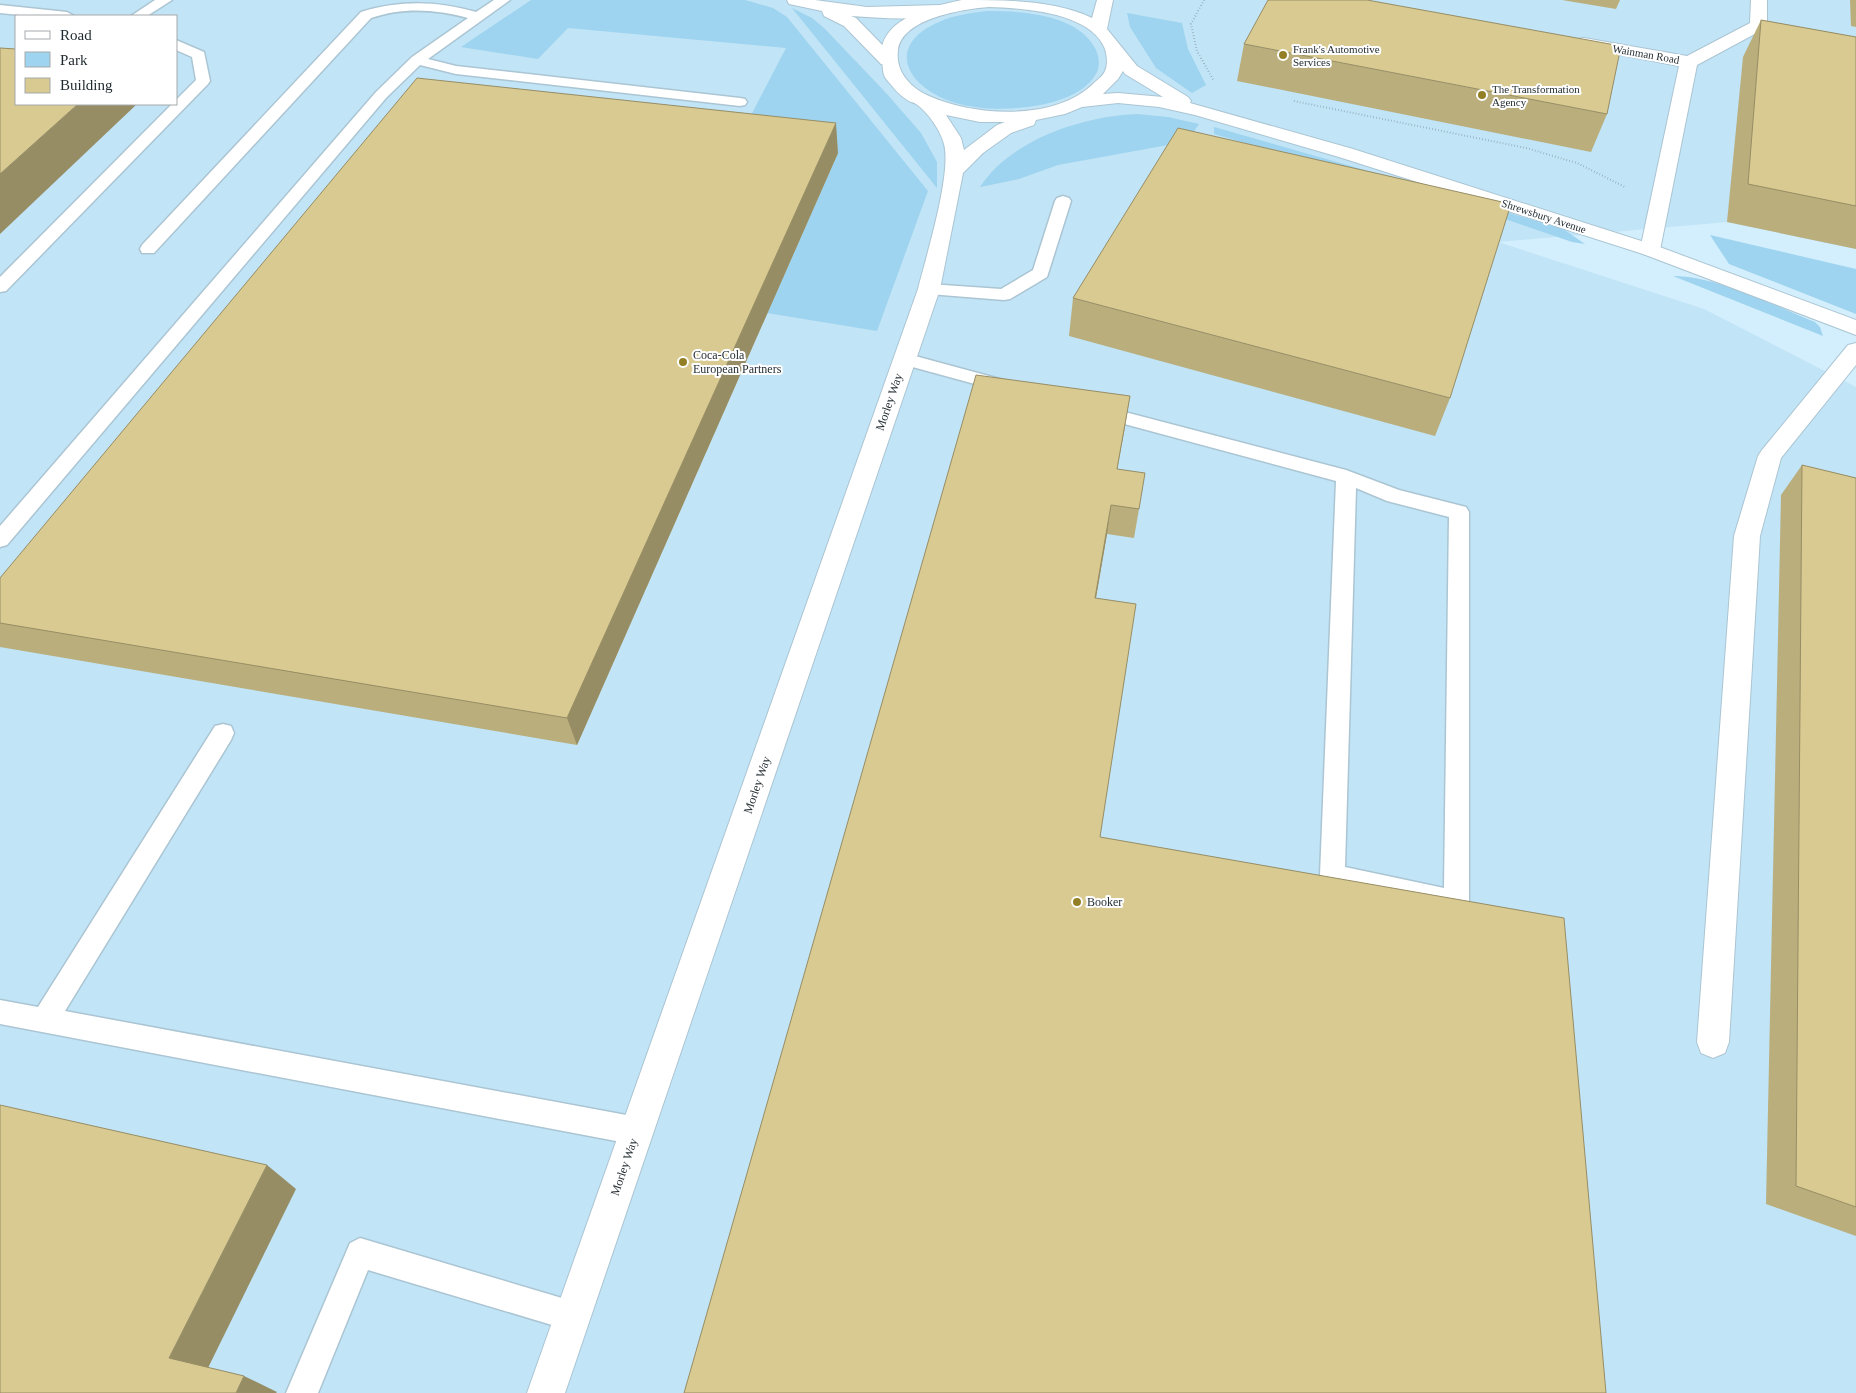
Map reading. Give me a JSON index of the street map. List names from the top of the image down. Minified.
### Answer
{"streets":{"street":["Wainman Road","Shrewsbury Avenue","Morley Way"]},"crossings":[["Wainman Road","Shrewsbury Avenue"]],"places":["Frank's Automotive Services","The Transformation Agency","Coca-Cola European Partners","Booker"],"legend":["Road","Park","Building"]}
